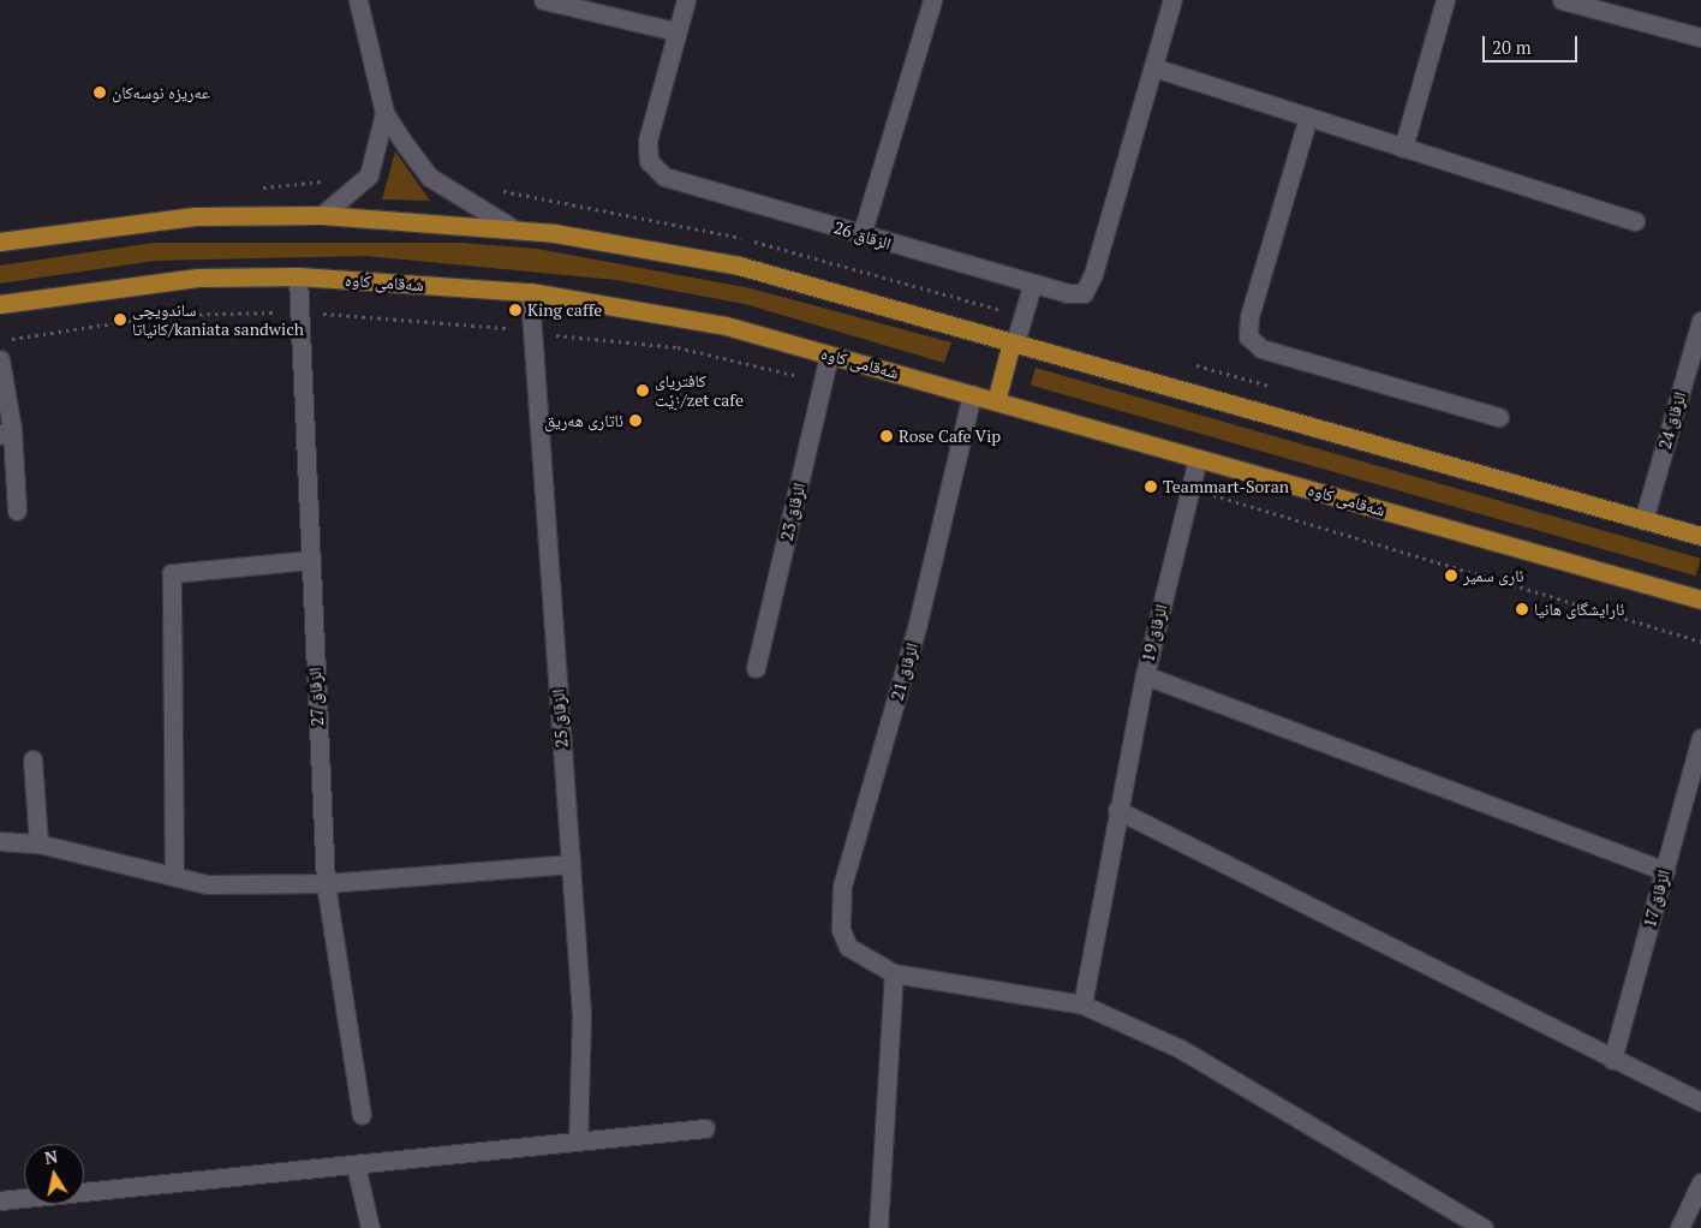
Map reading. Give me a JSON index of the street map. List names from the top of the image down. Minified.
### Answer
{"streets":{"main road":["شەقامی کاوە"],"street":["الزقاق 26","الزقاق 24","الزقاق 23","الزقاق 19","الزقاق 21","الزقاق 27","الزقاق 25","الزقاق 17"]},"crossings":[["شەقامی کاوە","الزقاق 23"],["شەقامی کاوە","الزقاق 19"],["شەقامی کاوە","الزقاق 21"],["شەقامی کاوە","الزقاق 27"],["شەقامی کاوە","الزقاق 25"]],"places":["عەریزە نوسەکان","King caffe","ساندویچی کانیاتا/kaniata sandwich","کافتریای زێت/zet cafe","ئاتاری هەریق","Rose Cafe Vip","Teammart-Soran","ئارى سمير","ئارایشگای هانیا"],"scale_bar":"20 m","north":"top"}
